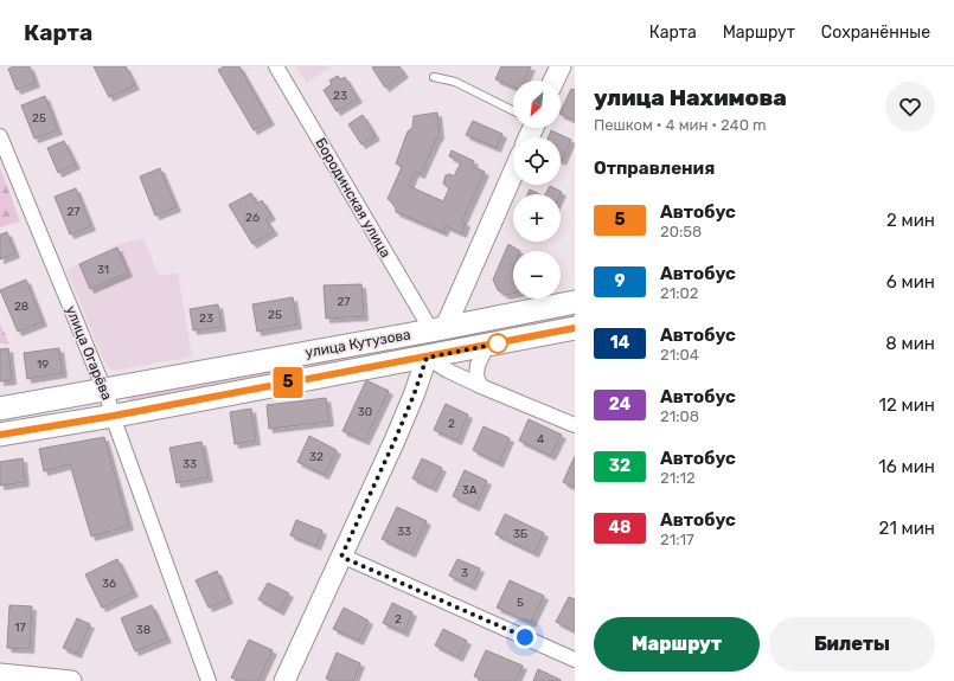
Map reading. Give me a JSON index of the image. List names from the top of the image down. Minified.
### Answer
{"streets":{"main road":["улица Кутузова"],"street":["Бородинская улица","улица Огарёва"]},"crossings":[["Бородинская улица","улица Кутузова"],["улица Кутузова","улица Огарёва"]],"lines":["bus line 5"],"house_numbers":["23","25","27","26","31","27","28","25","23","19","30","2","4","32","33","3А","33","3Б","3","36","5","2","17","38"],"north":"bottom left","page":{"header":"Карта","nav":["Карта","Маршрут","Сохранённые"],"on_map":"5","heading":[["улица Нахимова","Пешком · 4 мин · 240 m"],"Отправления"],"map_buttons":["+","−"],"list":[{"mark":"5","name":"Автобус","note":"20:58","value":"2 мин"},{"mark":"9","name":"Автобус","note":"21:02","value":"6 мин"},{"mark":"14","name":"Автобус","note":"21:04","value":"8 мин"},{"mark":"24","name":"Автобус","note":"21:08","value":"12 мин"},{"mark":"32","name":"Автобус","note":"21:12","value":"16 мин"},{"mark":"48","name":"Автобус","note":"21:17","value":"21 мин"}],"buttons":["Маршрут","Билеты"]}}
